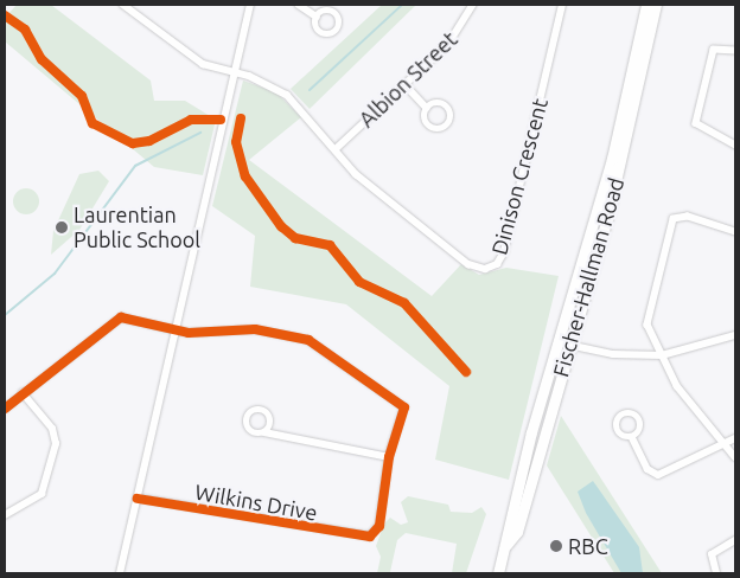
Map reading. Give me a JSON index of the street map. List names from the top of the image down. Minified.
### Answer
{"streets":{"main road":["Fischer-Hallman Road"],"street":["Albion Street","Dinison Crescent","Wilkins Drive"]},"crossings":[["Albion Street","Dinison Crescent"]],"places":["Laurentian Public School","RBC"]}
